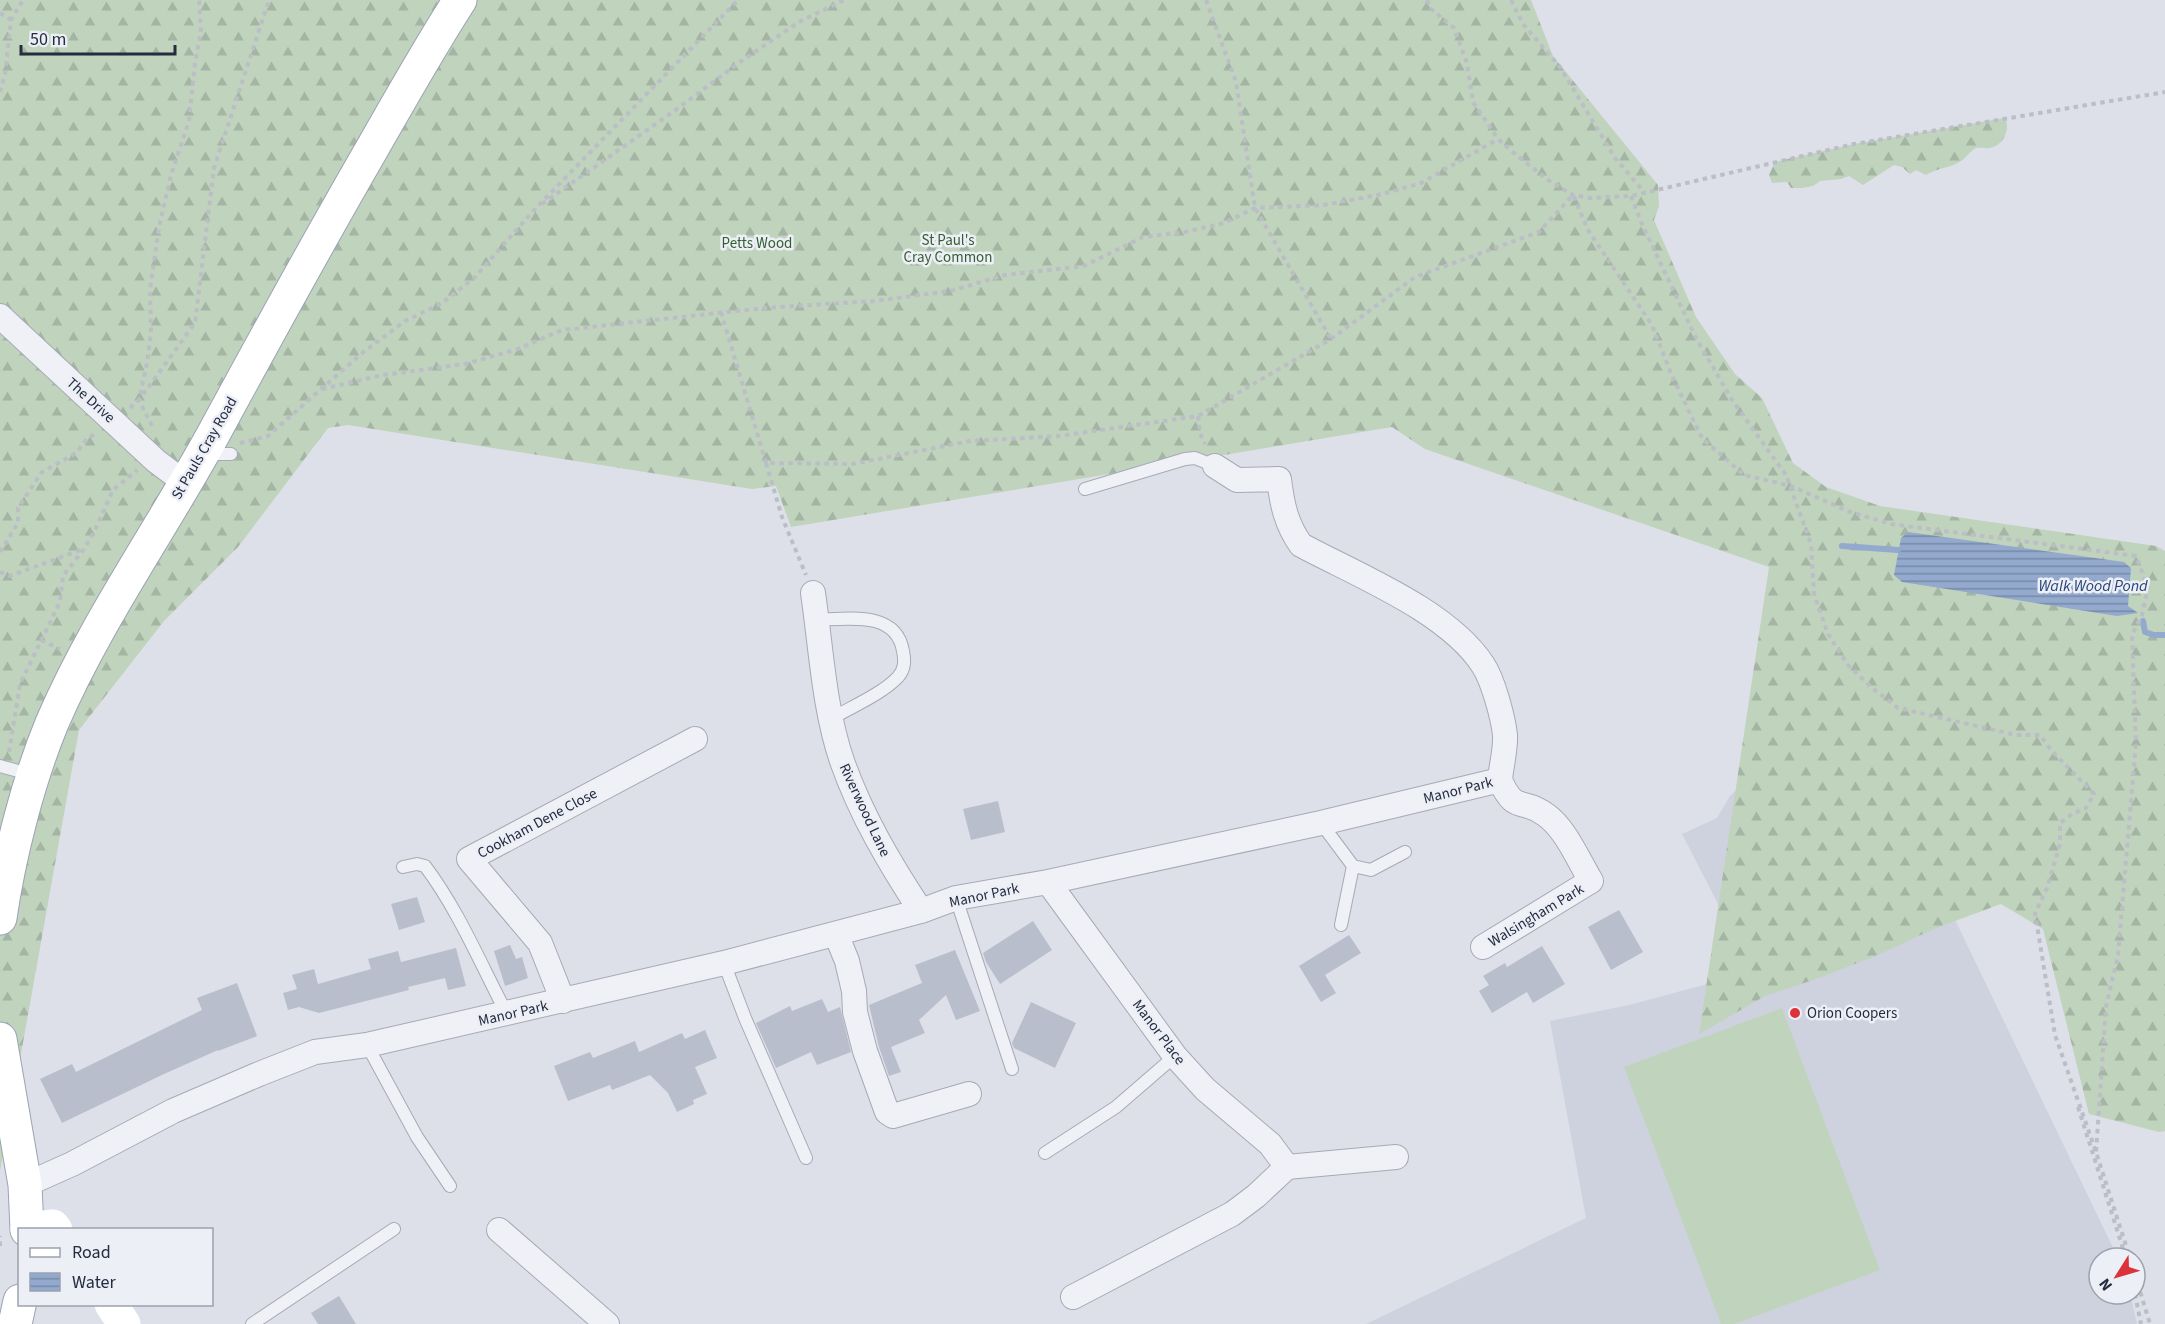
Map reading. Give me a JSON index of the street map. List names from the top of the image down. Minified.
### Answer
{"streets":{"main road":["St Pauls Cray Road"],"street":["The Drive","Manor Park","Riverwood Lane","Cookham Dene Close","Walsingham Park","Manor Place"]},"crossings":[["The Drive","St Pauls Cray Road"],["Manor Park","Riverwood Lane"],["Manor Park","Cookham Dene Close"],["Manor Park","Walsingham Park"],["Manor Park","Manor Place"]],"water":["Walk Wood Pond"],"parks":["St Paul's Cray Common","Petts Wood"],"places":["Orion Coopers"],"legend":["Road","Water"],"scale_bar":"50 m","north":"bottom left"}
